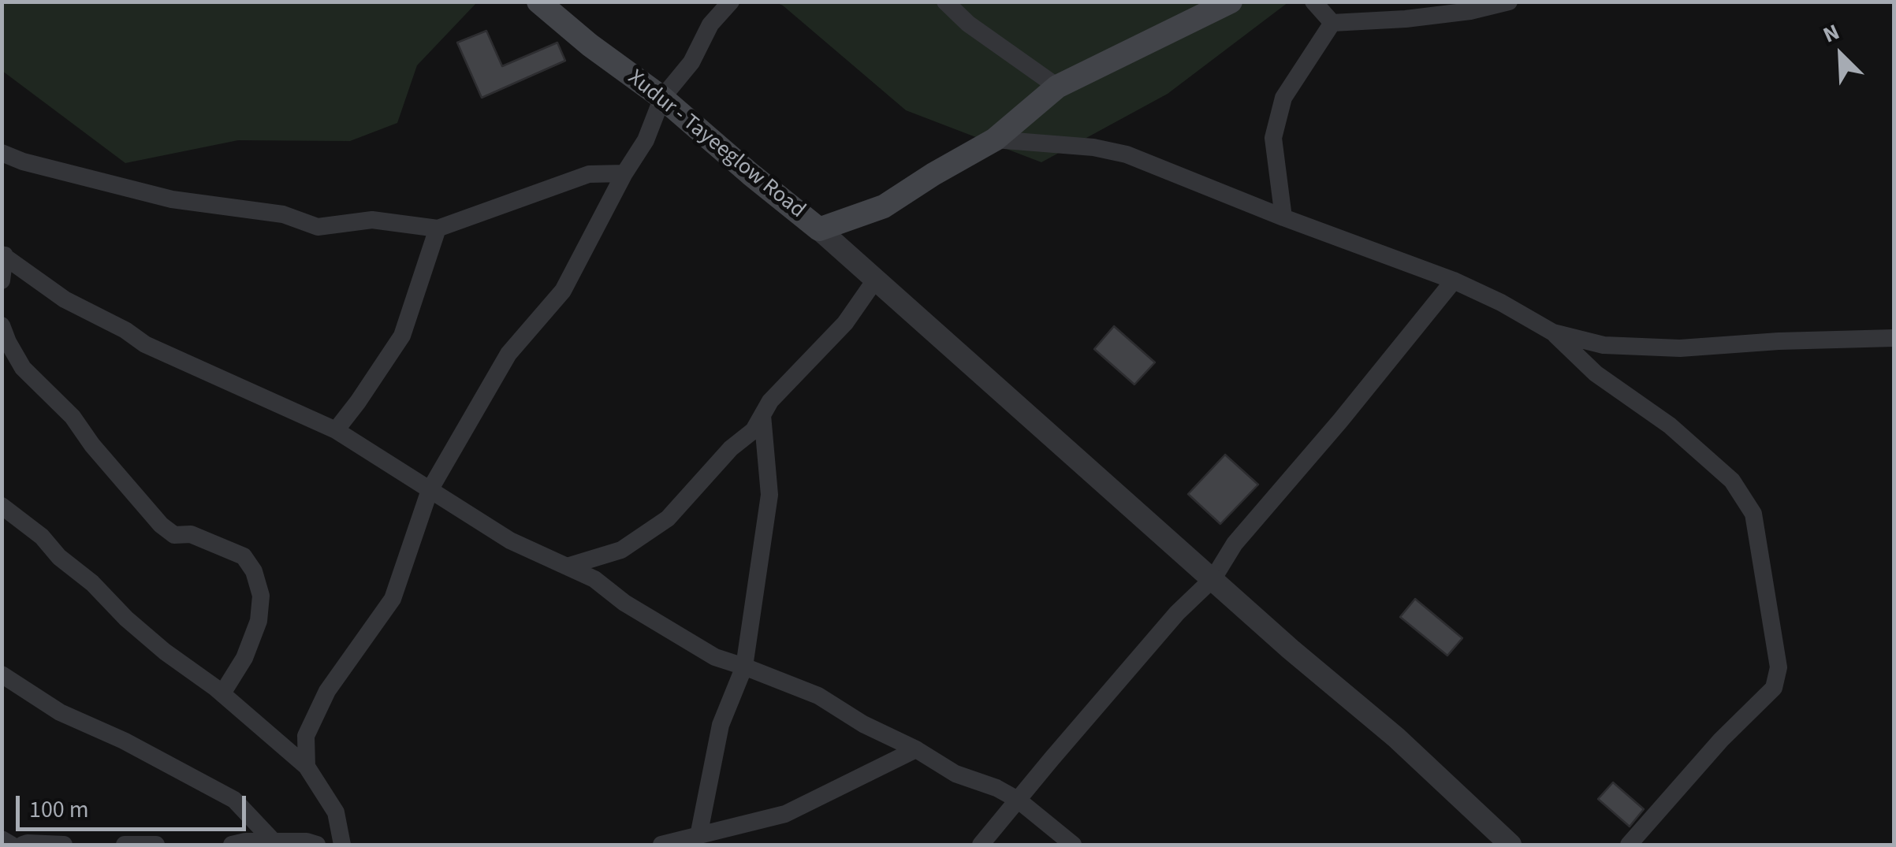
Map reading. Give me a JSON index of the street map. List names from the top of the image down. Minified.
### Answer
{"streets":{"main road":["Xudur - Tayeeglow Road"]},"scale_bar":"100 m","north":"top left"}
